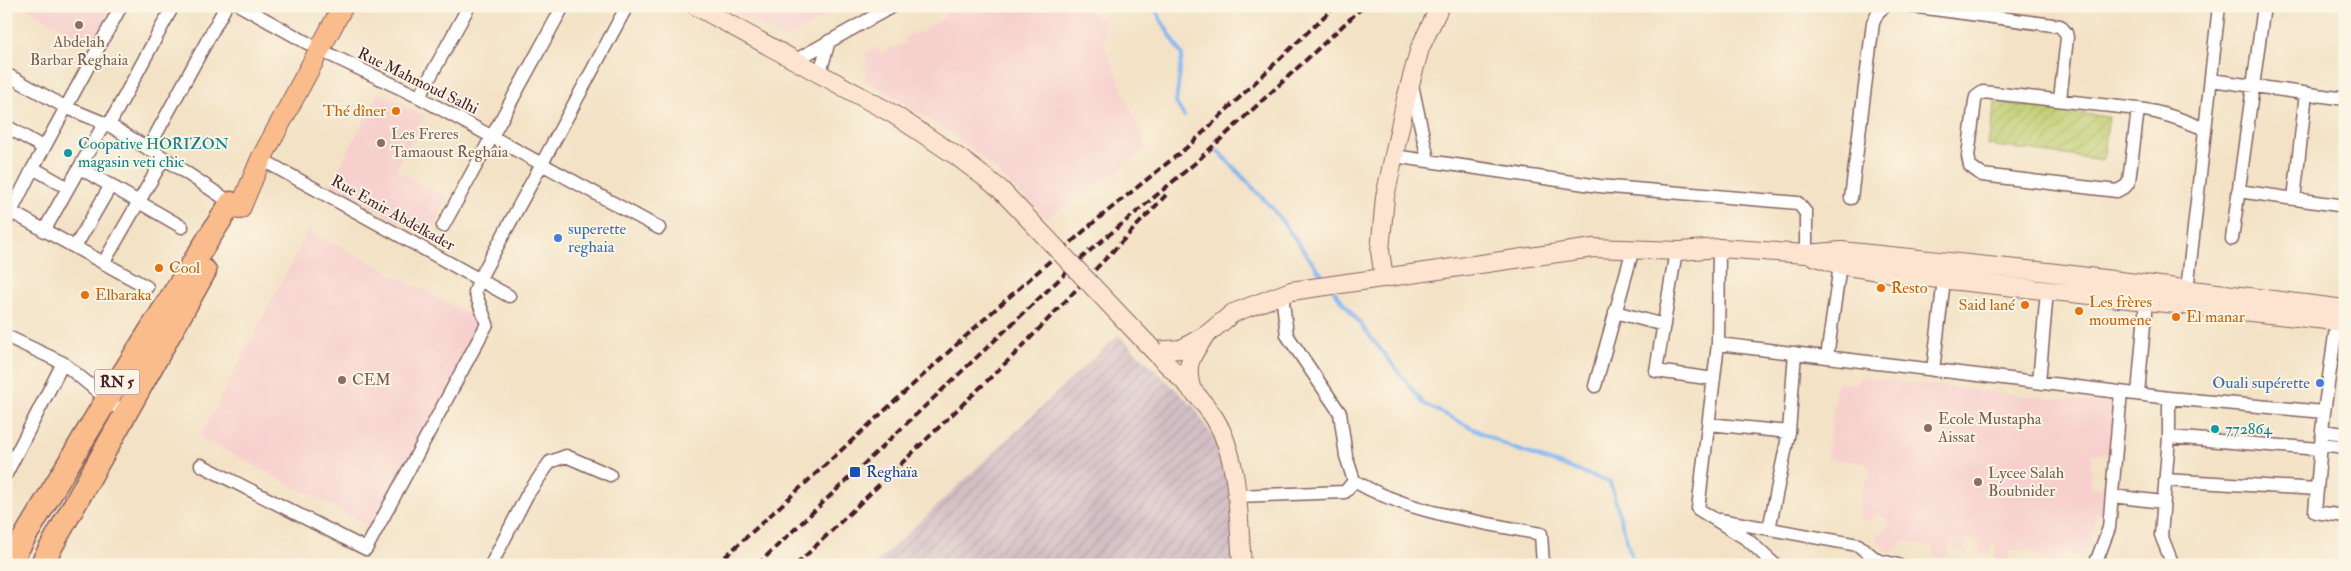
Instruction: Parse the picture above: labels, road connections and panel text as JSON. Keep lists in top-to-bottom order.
{
  "streets": {
    "highway": ["RN 5"],
    "street": ["Rue Mahmoud Salhi", "Rue Emir Abdelkader"]
  },
  "crossings": [
    ["Rue Mahmoud Salhi", "RN 5"],
    ["Rue Emir Abdelkader", "RN 5"]
  ],
  "places": {
    "other": [
      "Abdelah Barbar Reghaia",
      "Thé dîner",
      "Les Freres Tamaoust Reghaia",
      "Coopative HORIZON magasin veti chic",
      "superette reghaia",
      "Cool",
      "Resto",
      "Elbaraka",
      "Said lané",
      "Les frères moumene",
      "El manar",
      "CEM",
      "Ouali supérette",
      "Ecole Mustapha Aissat",
      "772864",
      "Lycee Salah Boubnider"
    ],
    "transit": ["Reghaïa"]
  }
}
